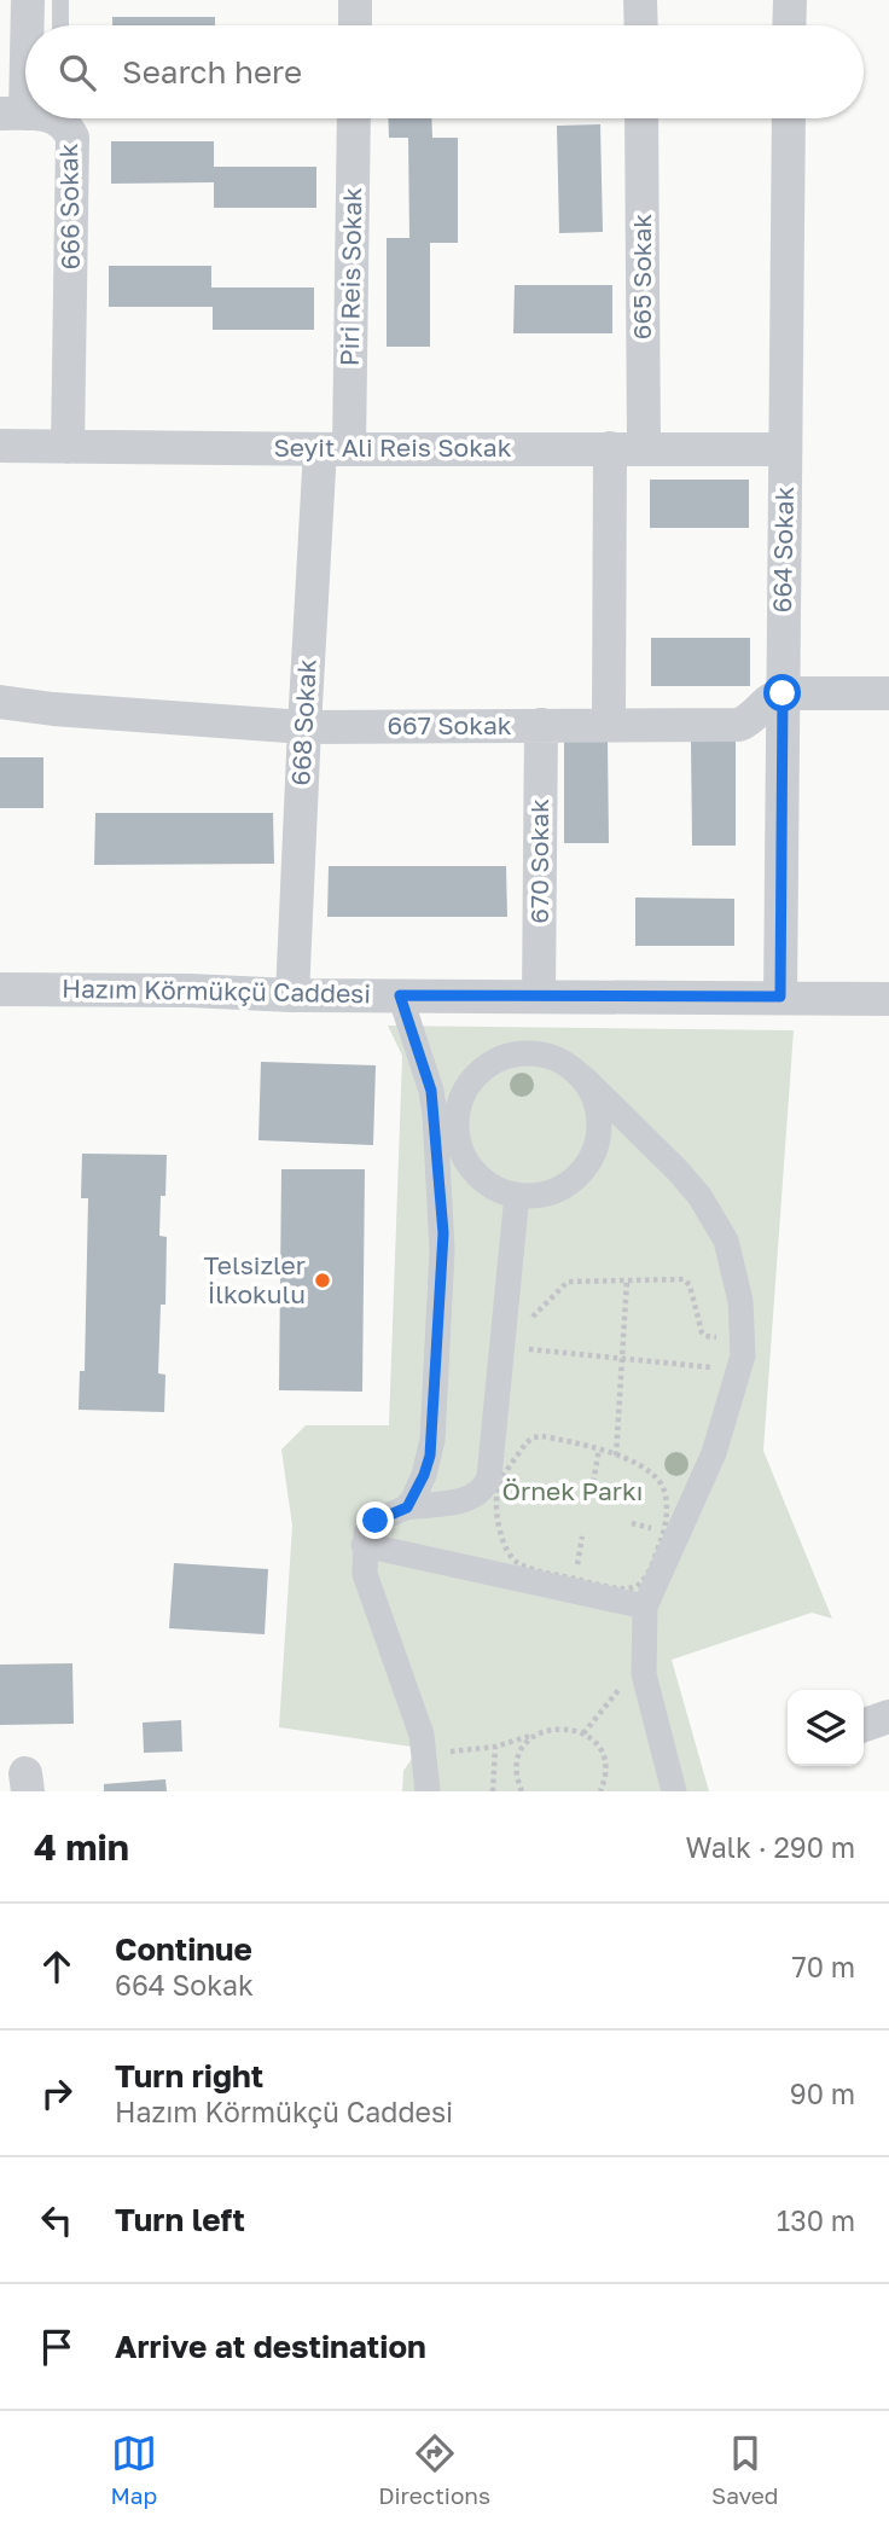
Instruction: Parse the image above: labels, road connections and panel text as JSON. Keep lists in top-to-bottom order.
{
  "streets": {
    "street": [
      "666 Sokak",
      "Piri Reis Sokak",
      "665 Sokak",
      "Seyit Ali Reis Sokak",
      "664 Sokak",
      "668 Sokak",
      "667 Sokak",
      "670 Sokak",
      "Hazım Körmükçü Caddesi"
    ]
  },
  "crossings": [
    ["666 Sokak", "Seyit Ali Reis Sokak"],
    ["Piri Reis Sokak", "Seyit Ali Reis Sokak"],
    ["Piri Reis Sokak", "668 Sokak"],
    ["665 Sokak", "Seyit Ali Reis Sokak"],
    ["Seyit Ali Reis Sokak", "664 Sokak"],
    ["Seyit Ali Reis Sokak", "668 Sokak"],
    ["664 Sokak", "667 Sokak"],
    ["664 Sokak", "Hazım Körmükçü Caddesi"],
    ["668 Sokak", "667 Sokak"],
    ["668 Sokak", "Hazım Körmükçü Caddesi"],
    ["667 Sokak", "670 Sokak"],
    ["670 Sokak", "Hazım Körmükçü Caddesi"]
  ],
  "parks": ["Örnek Parkı"],
  "places": ["Telsizler İlkokulu"],
  "page": {
    "search": "Search here",
    "heading": ["4 min", "Walk · 290 m"],
    "list": [
      ["Continue", "664 Sokak", "70 m"],
      ["Turn right", "Hazım Körmükçü Caddesi", "90 m"],
      ["Turn left", "130 m"],
      "Arrive at destination"
    ],
    "nav": ["Map", "Directions", "Saved"]
  }
}
